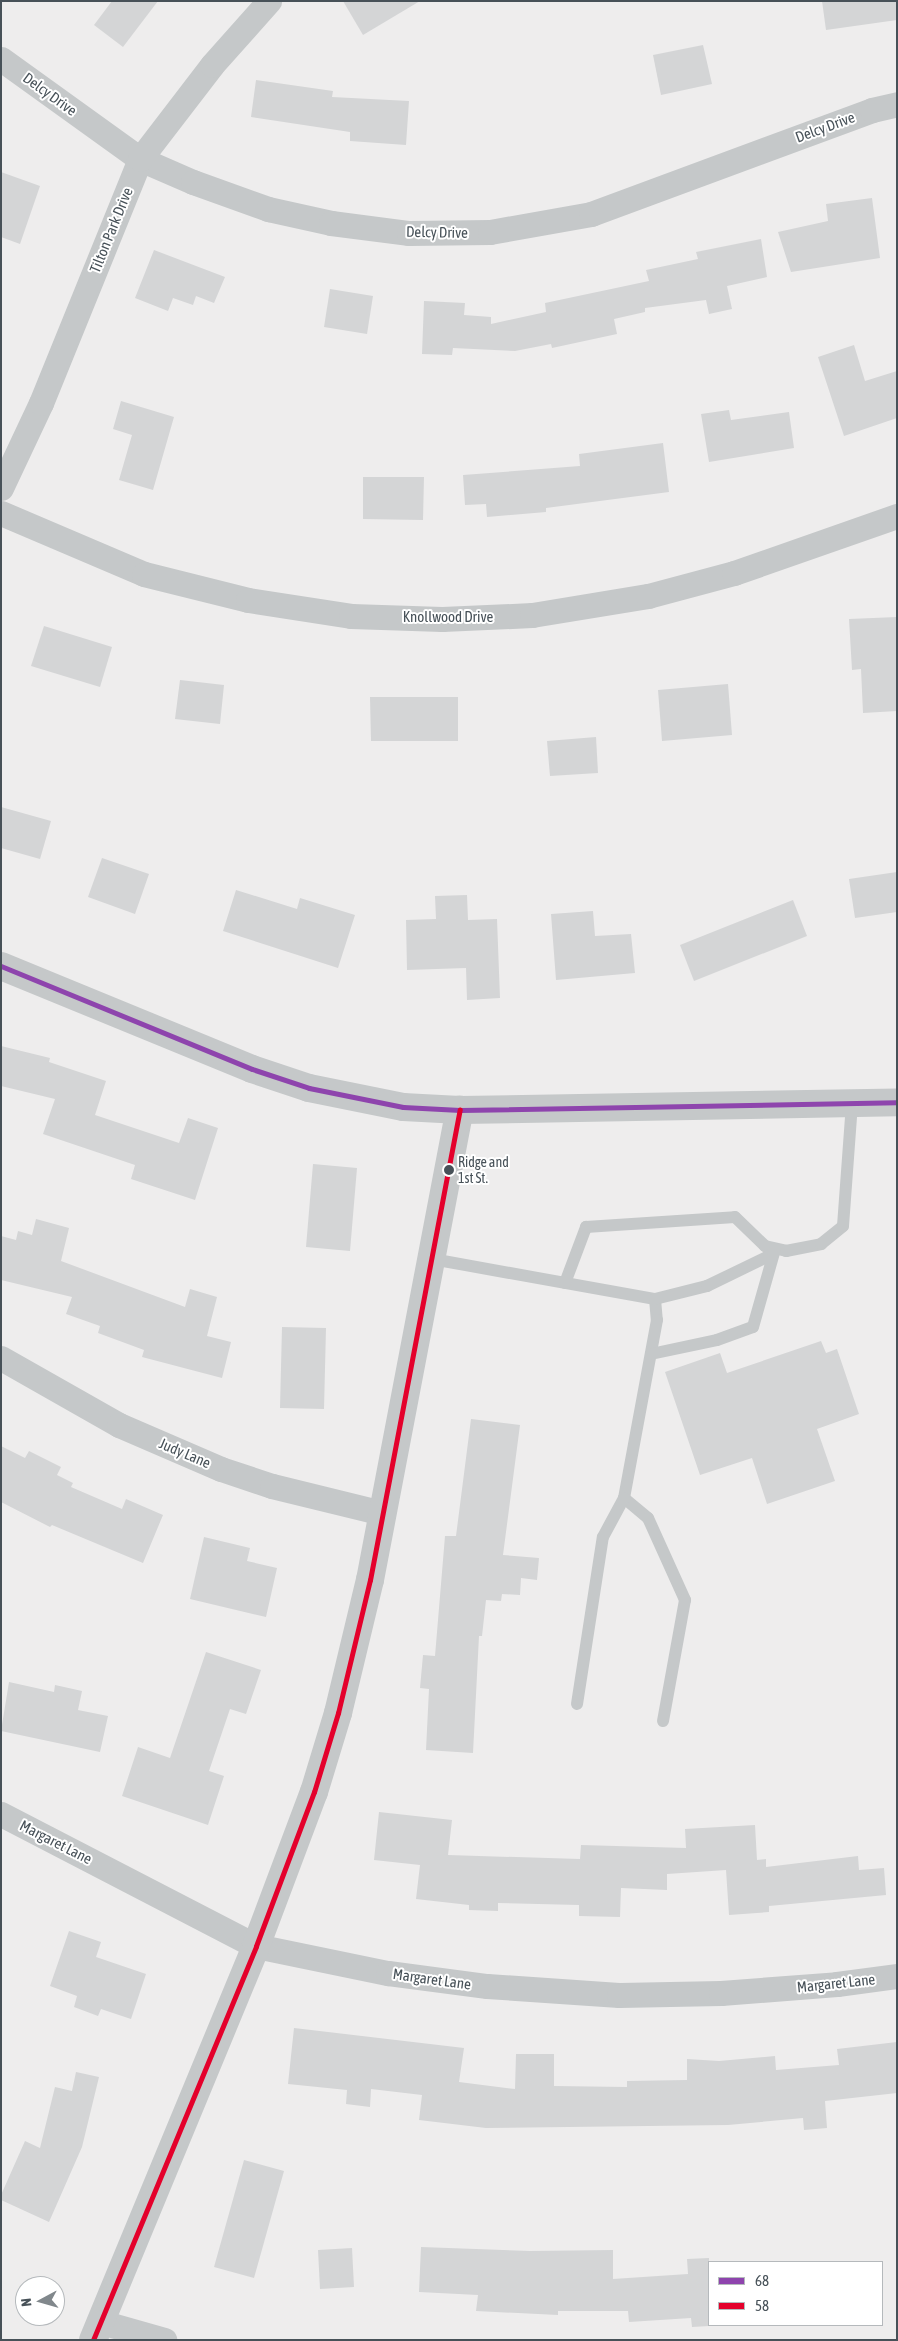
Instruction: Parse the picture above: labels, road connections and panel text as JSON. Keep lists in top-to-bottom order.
{
  "streets": {
    "street": [
      "Delcy Drive",
      "Tilton Park Drive",
      "Knollwood Drive",
      "Judy Lane",
      "Margaret Lane"
    ]
  },
  "crossings": [
    ["Delcy Drive", "Tilton Park Drive"]
  ],
  "places": ["Ridge and 1st St."],
  "lines": ["transit line 68", "transit line 58"],
  "legend": ["68", "58"],
  "north": "left"
}
